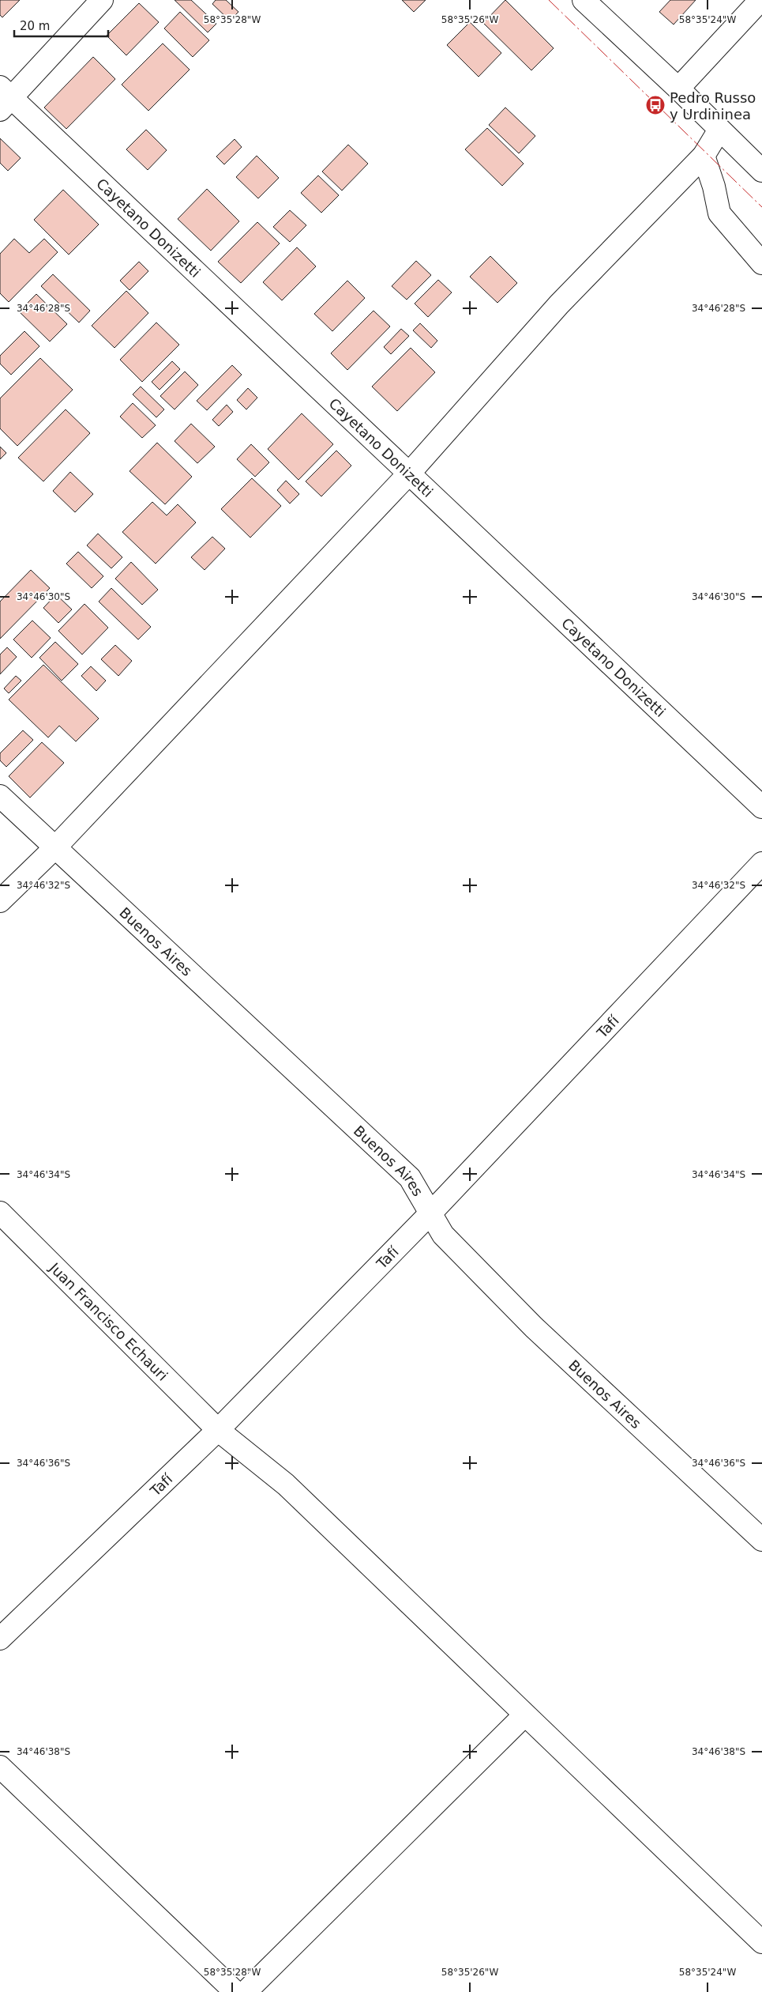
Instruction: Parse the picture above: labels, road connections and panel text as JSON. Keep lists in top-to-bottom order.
{
  "streets": {
    "street": [
      "Cayetano Donizetti",
      "Buenos Aires",
      "Tafí",
      "Juan Francisco Echauri"
    ]
  },
  "crossings": [
    ["Buenos Aires", "Tafí"],
    ["Tafí", "Juan Francisco Echauri"]
  ],
  "places": {
    "bus stop": ["Pedro Russo y Urdininea"]
  },
  "scale_bar": "20 m",
  "coordinates": [
    "58°35'28\"W",
    "58°35'26\"W",
    "58°35'24\"W",
    "34°46'28\"S",
    "34°46'30\"S",
    "34°46'32\"S",
    "34°46'34\"S",
    "34°46'36\"S",
    "34°46'38\"S"
  ]
}
